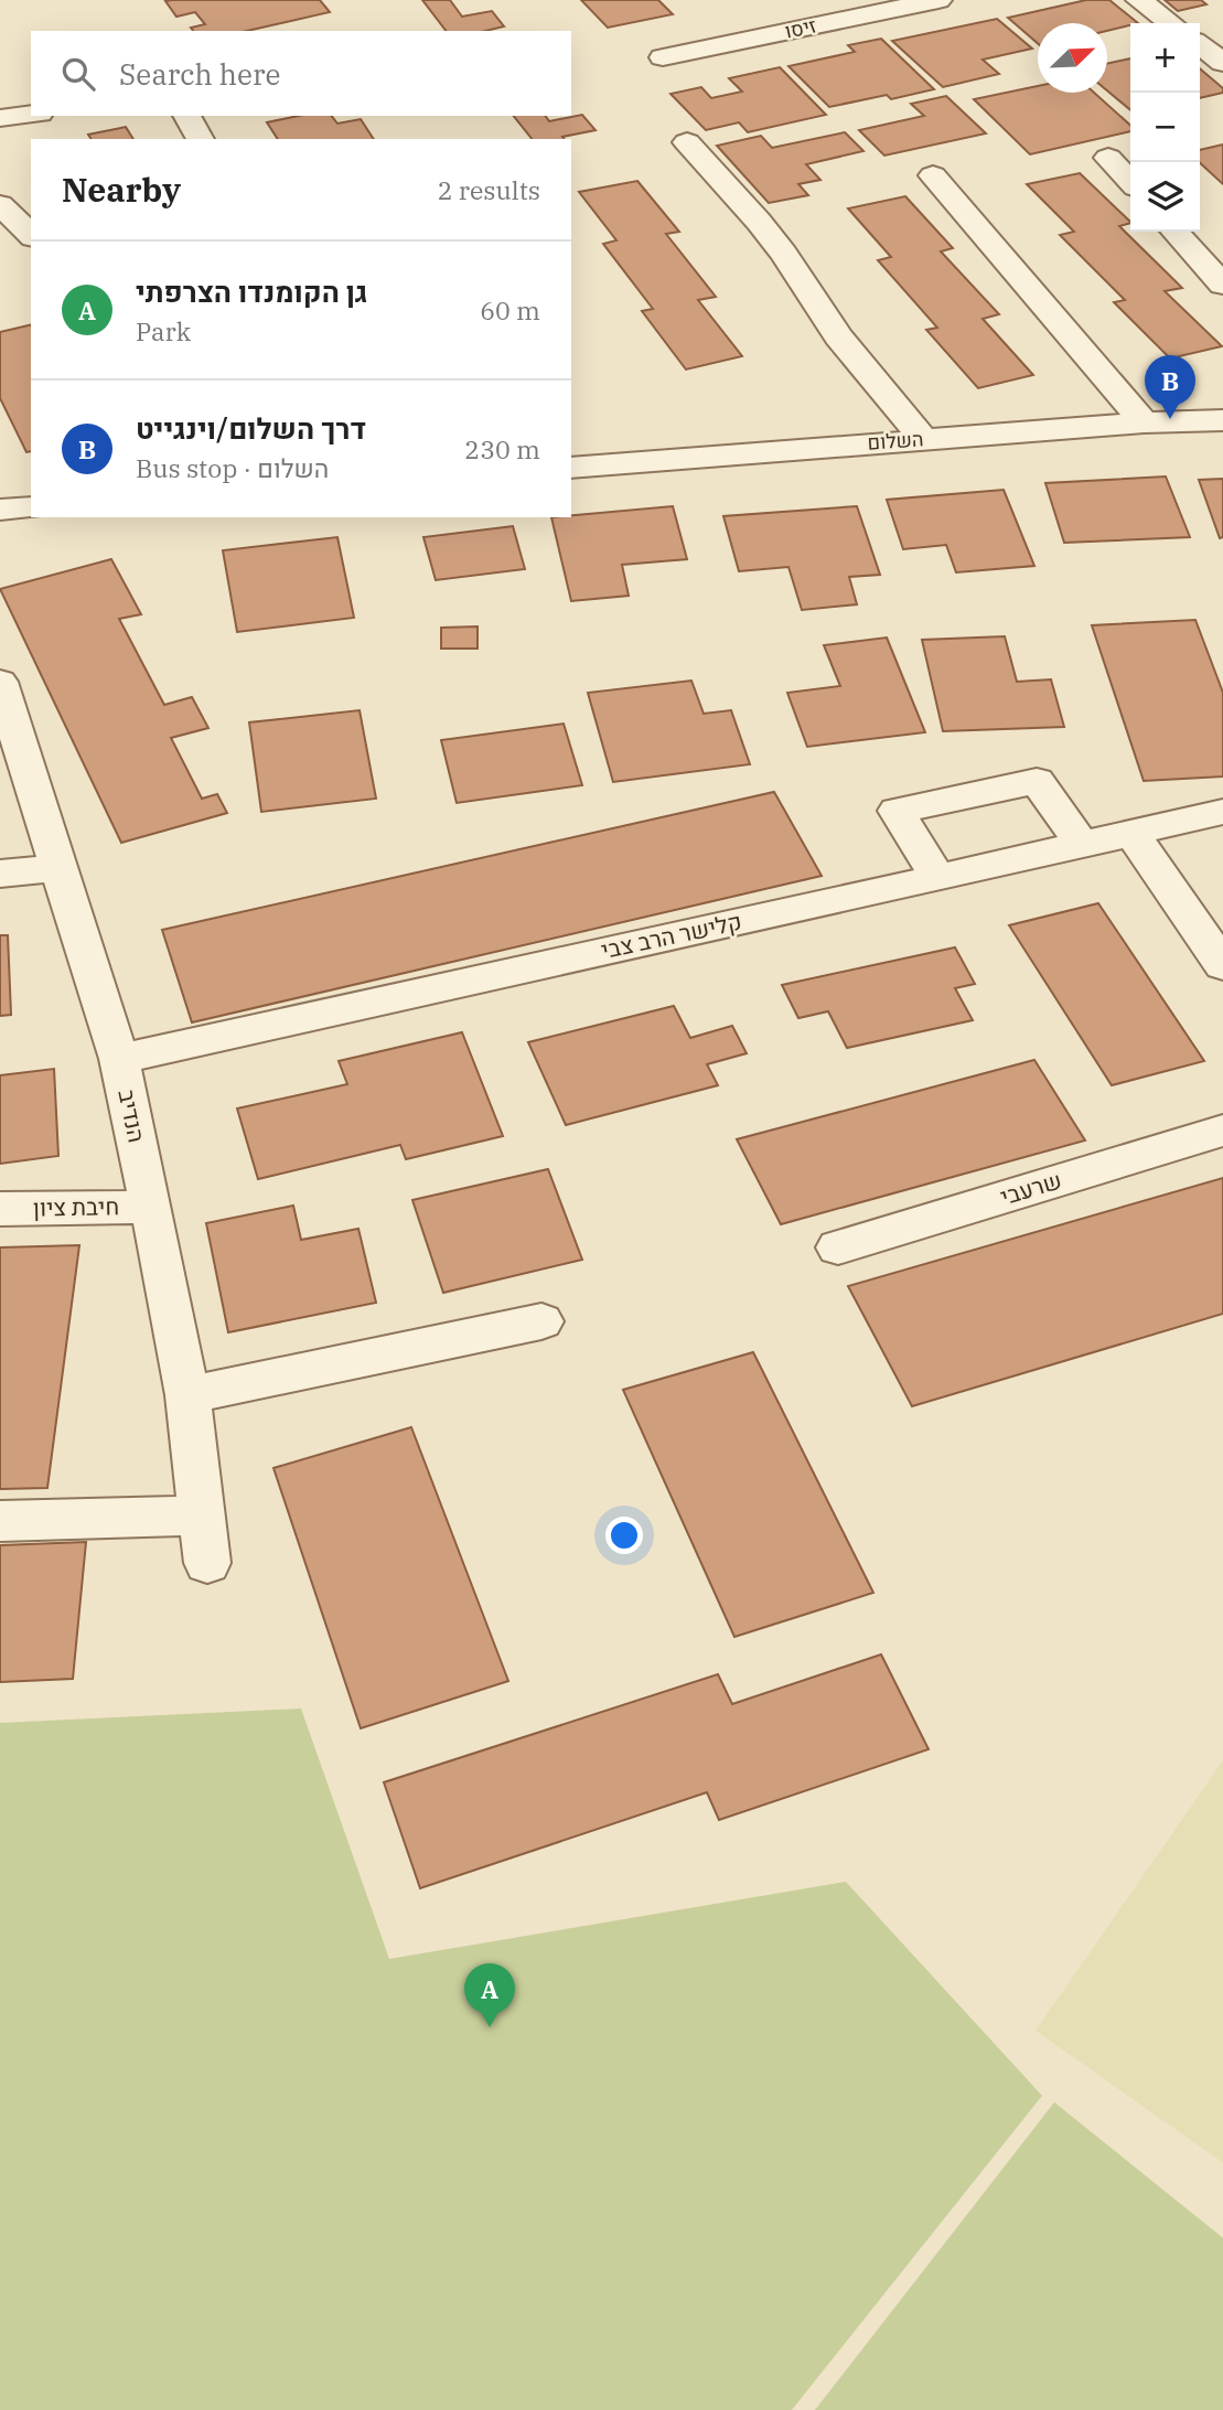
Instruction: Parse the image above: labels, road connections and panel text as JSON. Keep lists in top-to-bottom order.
{
  "streets": {
    "street": [
      "זיסו",
      "השלום",
      "קלישר הרב צבי",
      "הנדיב",
      "שרעבי",
      "חיבת ציון"
    ]
  },
  "crossings": [
    ["קלישר הרב צבי", "הנדיב"],
    ["הנדיב", "חיבת ציון"]
  ],
  "north": "top right",
  "page": {
    "map_buttons": ["+", "−"],
    "search": "Search here",
    "heading": ["Nearby", "2 results"],
    "list": [
      {
        "mark": "A",
        "name": "גן הקומנדו הצרפתי",
        "note": "Park",
        "value": "60 m"
      },
      {
        "mark": "B",
        "name": "דרך השלום/וינגייט",
        "note": "Bus stop · השלום",
        "value": "230 m"
      }
    ],
    "pins": ["B", "A"]
  }
}
